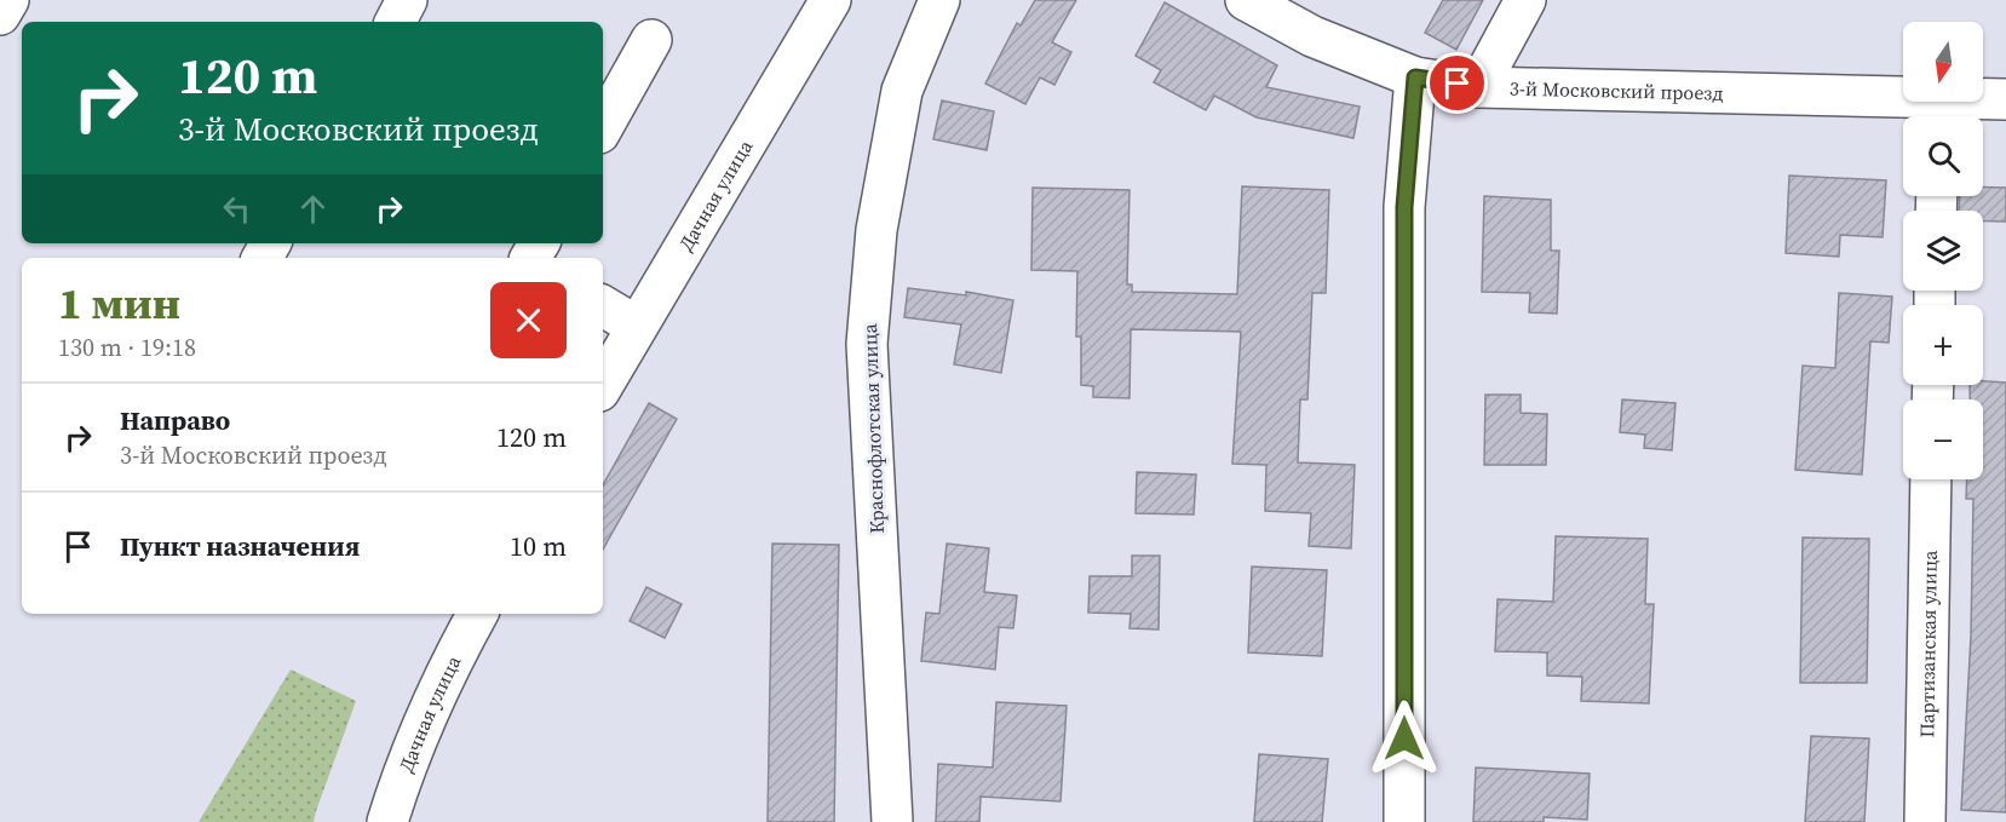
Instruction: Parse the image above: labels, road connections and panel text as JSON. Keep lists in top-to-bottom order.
{
  "streets": {
    "street": [
      "3-й Московский проезд",
      "Дачная улица",
      "Краснофлотская улица",
      "Партизанская улица"
    ]
  },
  "north": "bottom",
  "page": {
    "map_buttons": ["+", "−"],
    "turn": ["120 m", "3-й Московский проезд"],
    "heading": ["1 мин", "130 m · 19:18"],
    "list": [
      {
        "name": "Направо",
        "note": "3-й Московский проезд",
        "value": "120 m"
      },
      {
        "name": "Пункт назначения",
        "value": "10 m"
      }
    ]
  }
}
